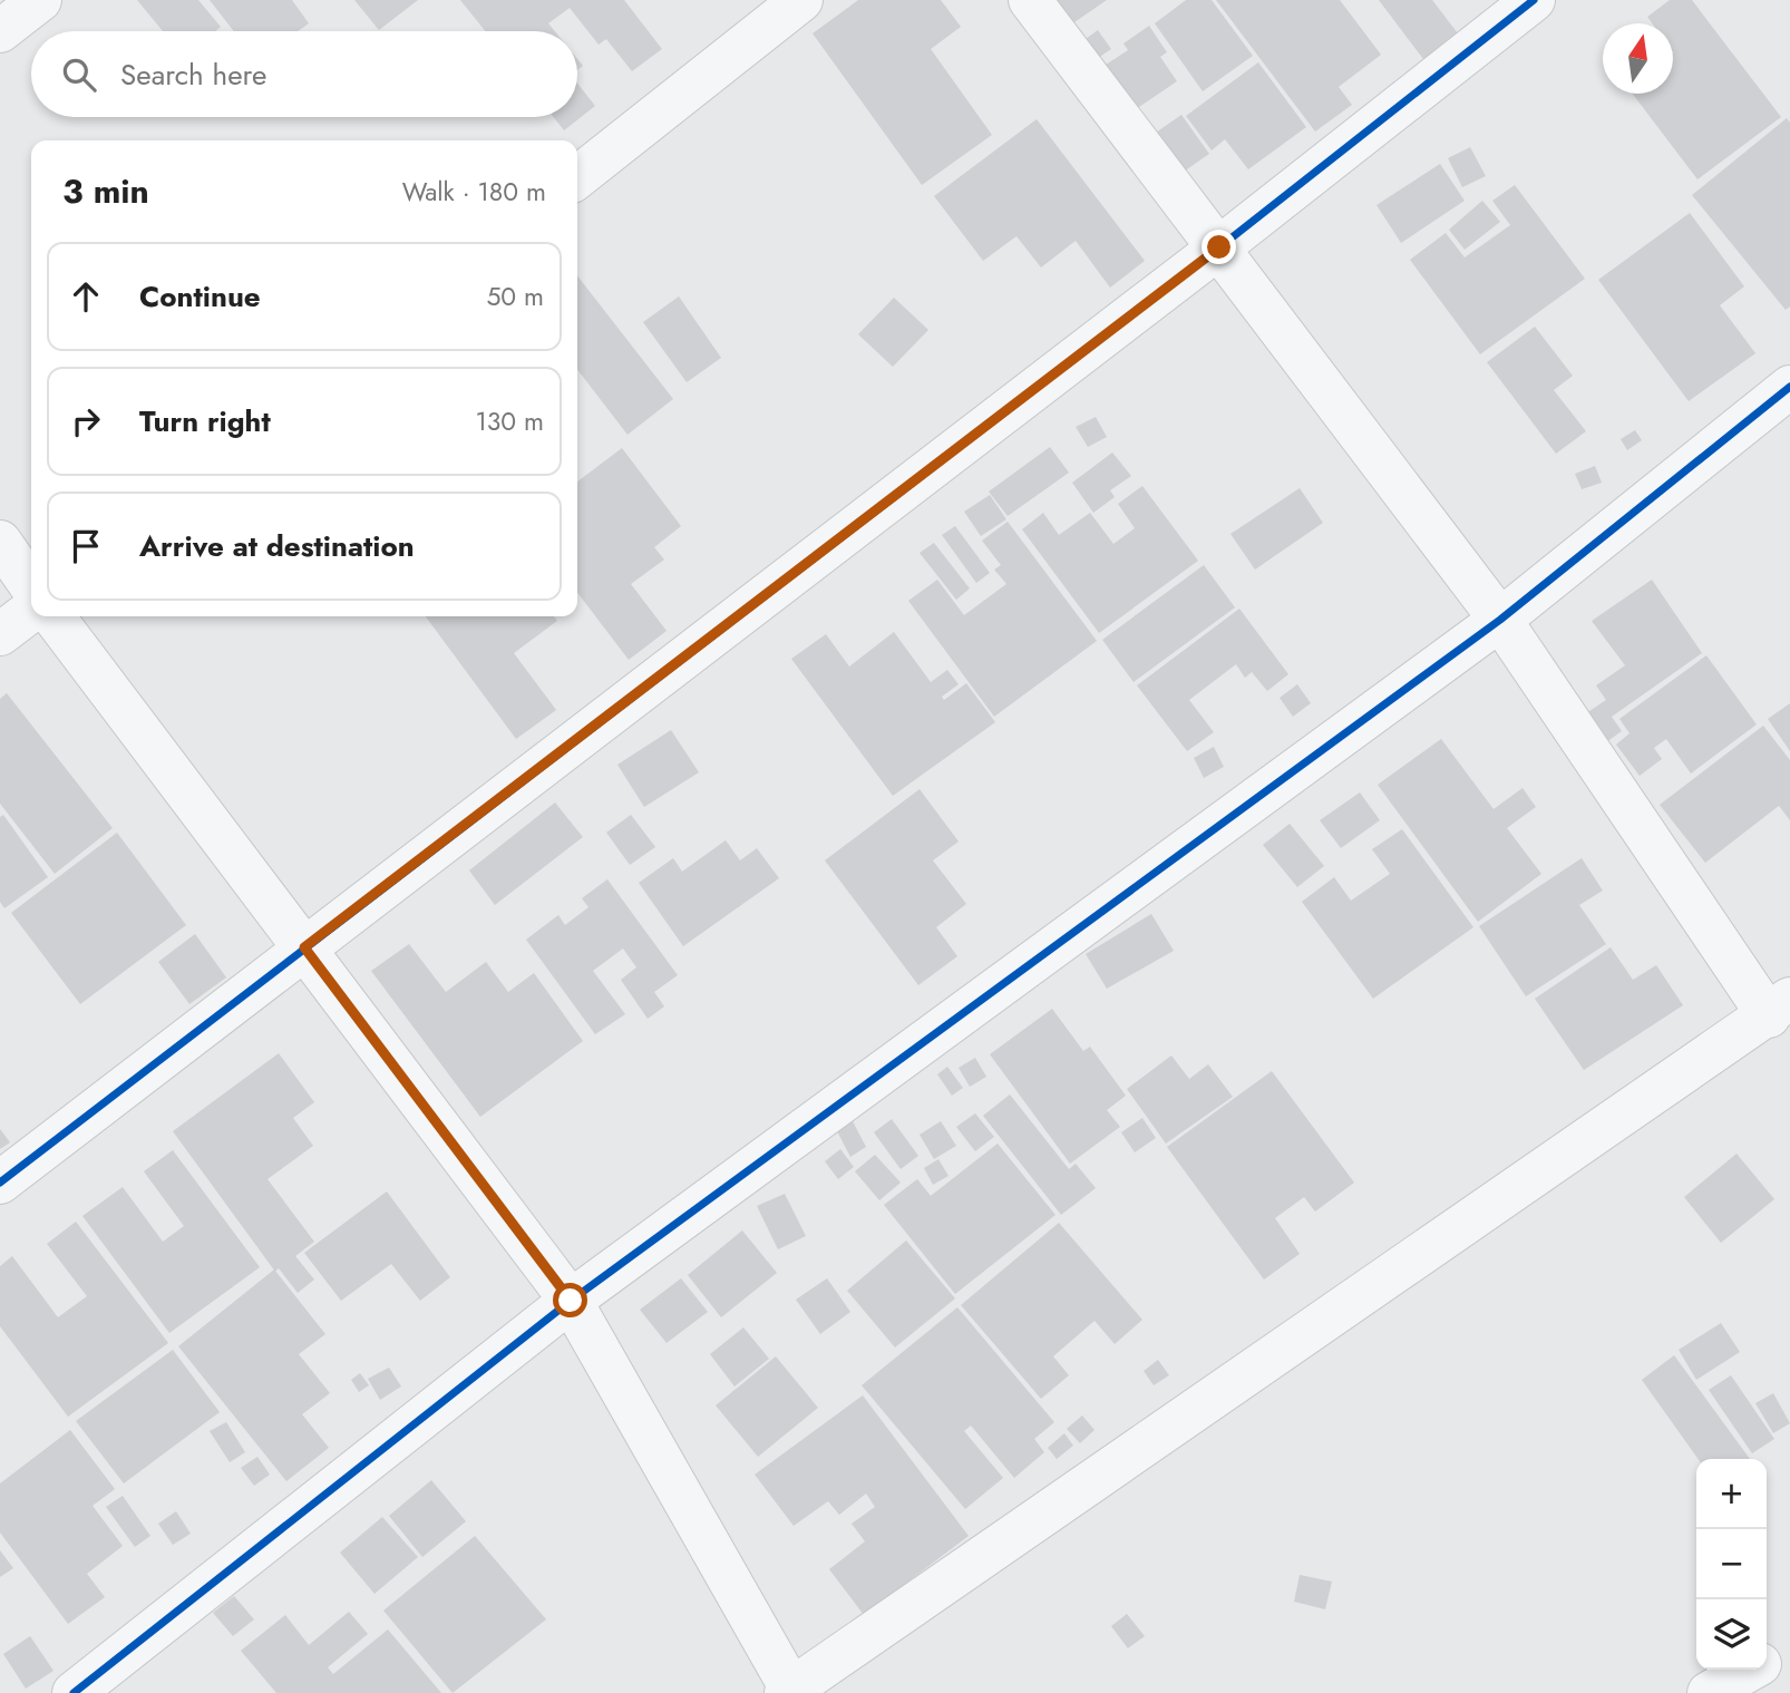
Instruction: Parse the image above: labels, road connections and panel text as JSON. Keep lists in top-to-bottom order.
{
  "north": "top",
  "page": {
    "search": "Search here",
    "heading": ["3 min", "Walk · 180 m"],
    "list": [
      ["Continue", "50 m"],
      ["Turn right", "130 m"],
      "Arrive at destination"
    ],
    "map_buttons": ["+", "−"]
  }
}
